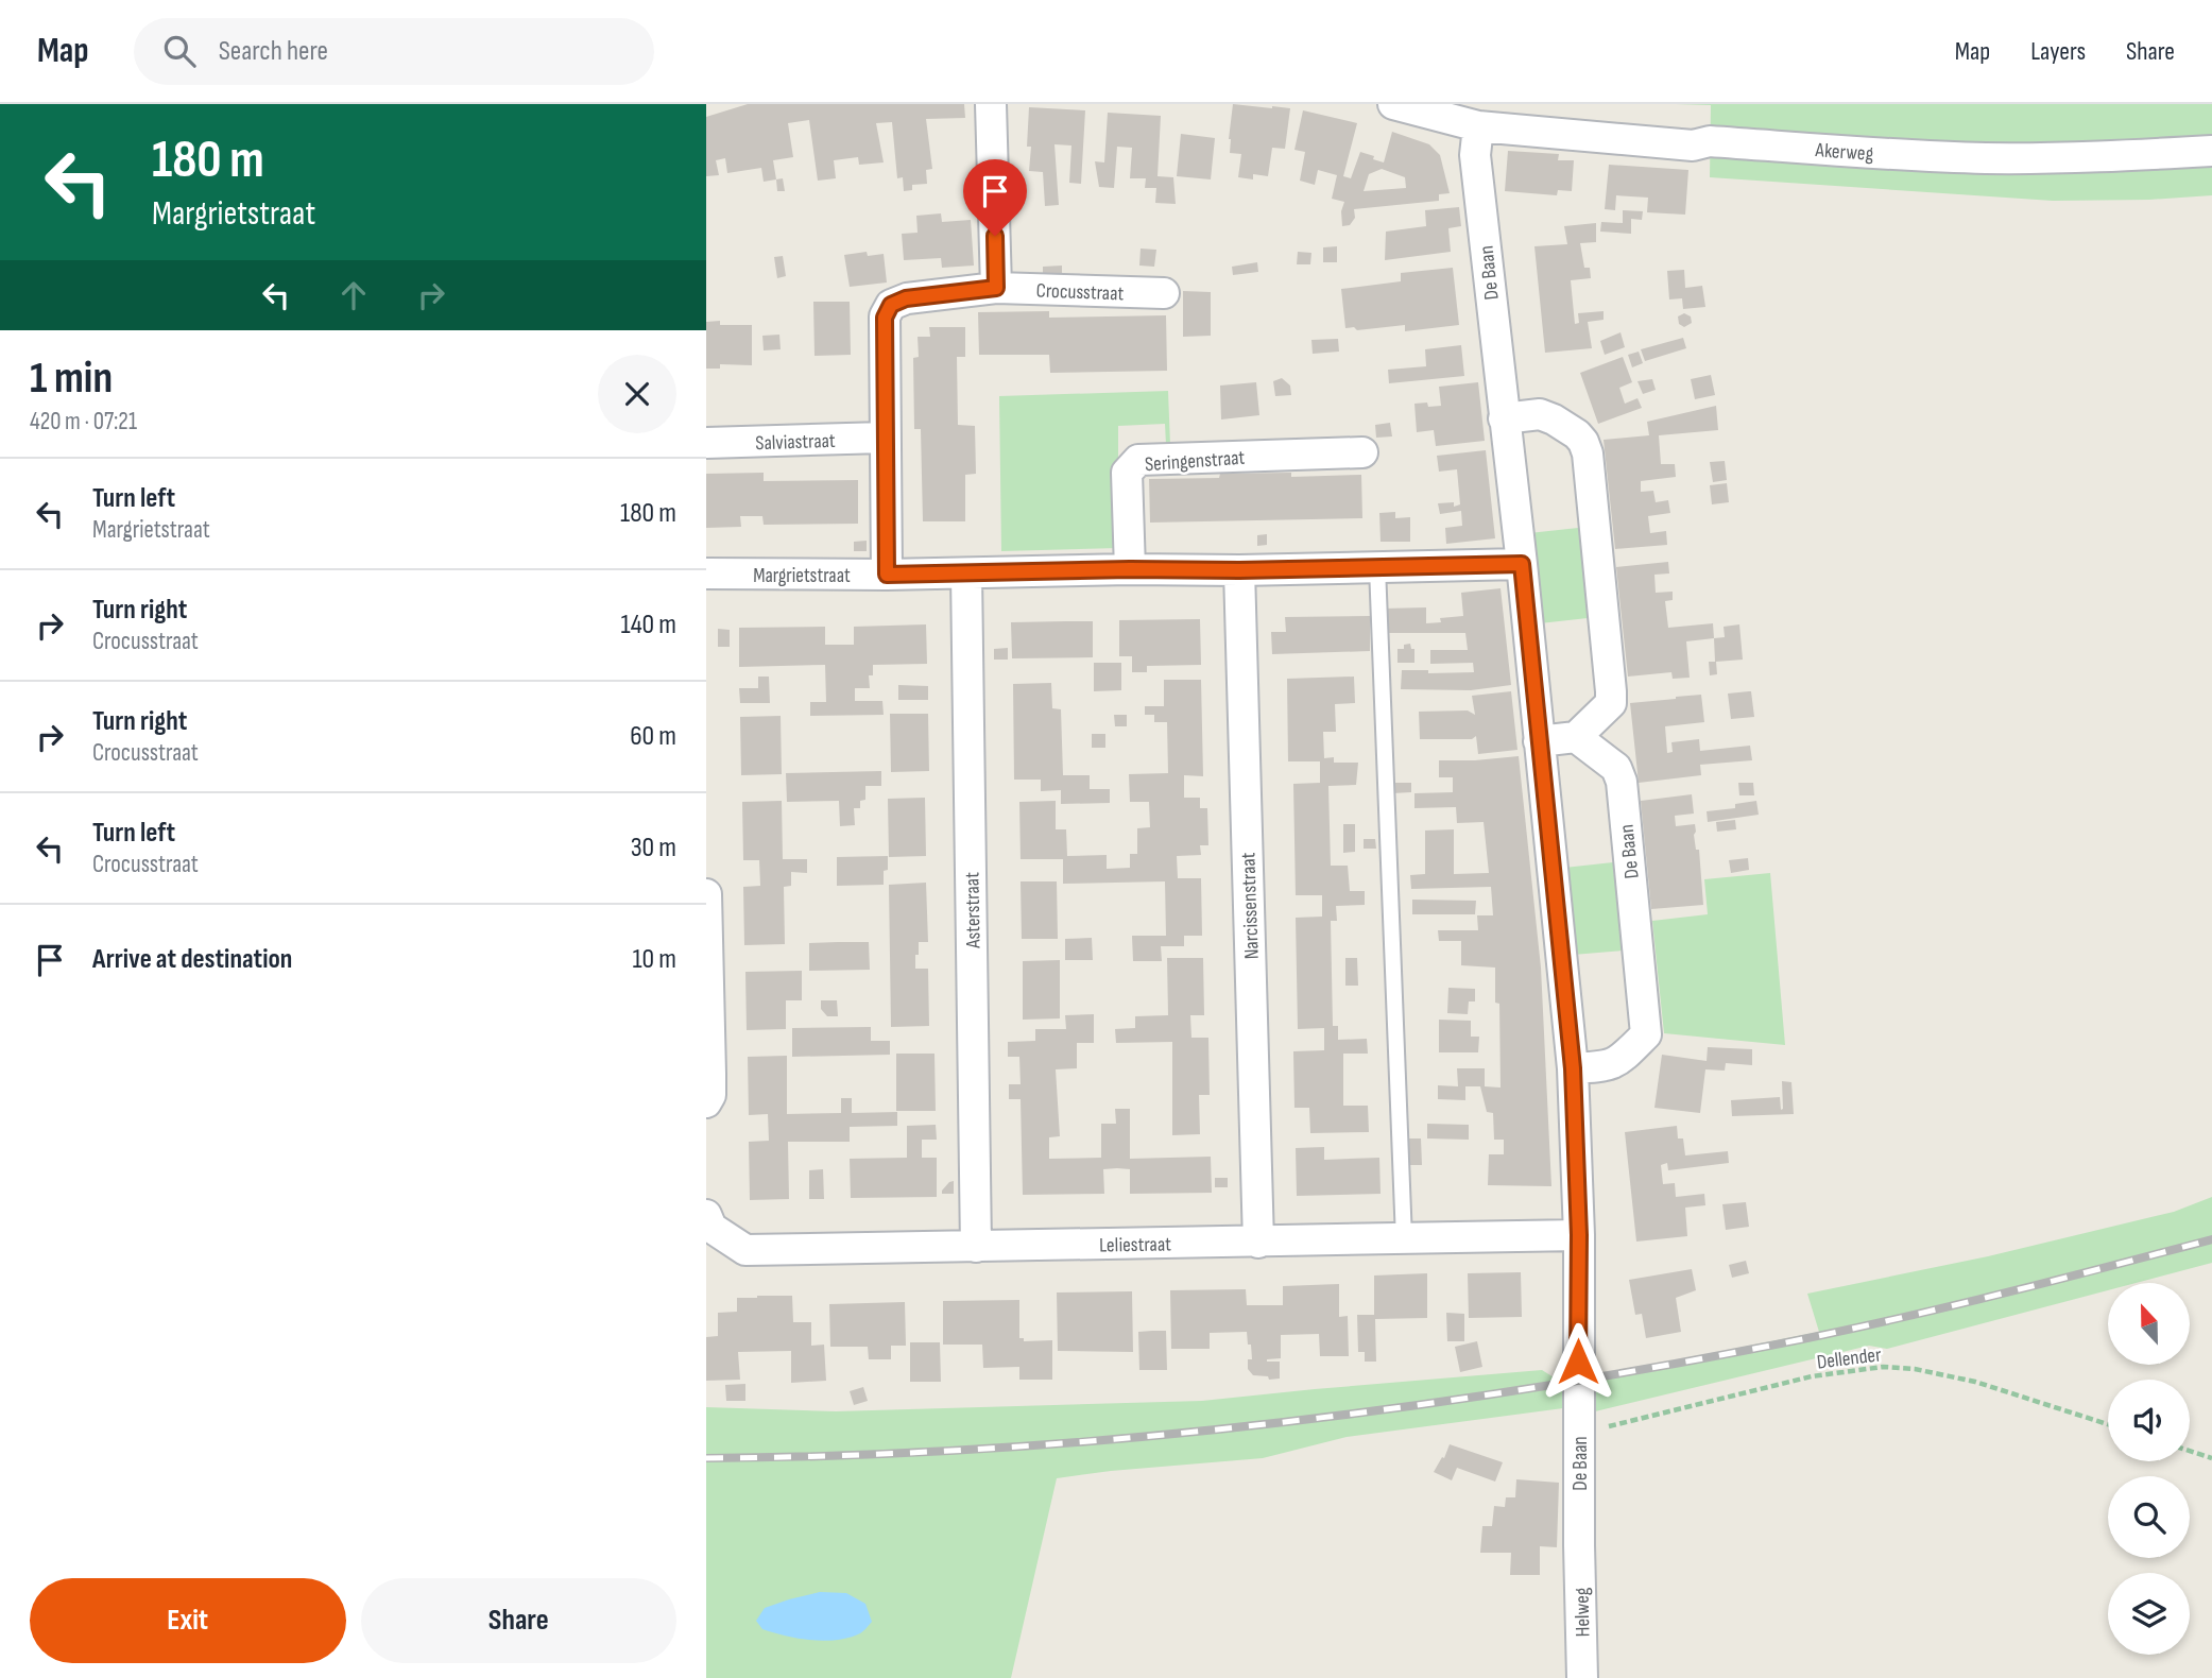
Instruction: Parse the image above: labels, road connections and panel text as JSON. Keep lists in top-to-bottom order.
{
  "streets": {
    "street": [
      "Akerweg",
      "De Baan",
      "Crocusstraat",
      "Salviastraat",
      "Seringenstraat",
      "Margrietstraat",
      "Narcissenstraat",
      "Asterstraat",
      "Leliestraat",
      "Helweg"
    ],
    "path": ["Dellender"]
  },
  "crossings": [
    ["Akerweg", "De Baan"],
    ["De Baan", "Margrietstraat"],
    ["De Baan", "Leliestraat"],
    ["De Baan", "Dellender"],
    ["De Baan", "Helweg"],
    ["Crocusstraat", "Salviastraat"],
    ["Crocusstraat", "Margrietstraat"],
    ["Seringenstraat", "Margrietstraat"],
    ["Margrietstraat", "Narcissenstraat"],
    ["Margrietstraat", "Asterstraat"],
    ["Narcissenstraat", "Leliestraat"],
    ["Asterstraat", "Leliestraat"]
  ],
  "north": "top",
  "page": {
    "header": "Map",
    "search": "Search here",
    "nav": ["Map", "Layers", "Share"],
    "turn": ["180 m", "Margrietstraat"],
    "heading": ["1 min", "420 m · 07:21"],
    "list": [
      {
        "name": "Turn left",
        "note": "Margrietstraat",
        "value": "180 m"
      },
      {
        "name": "Turn right",
        "note": "Crocusstraat",
        "value": "140 m"
      },
      {
        "name": "Turn right",
        "note": "Crocusstraat",
        "value": "60 m"
      },
      {
        "name": "Turn left",
        "note": "Crocusstraat",
        "value": "30 m"
      },
      {
        "name": "Arrive at destination",
        "value": "10 m"
      }
    ],
    "buttons": ["Exit", "Share"]
  }
}
